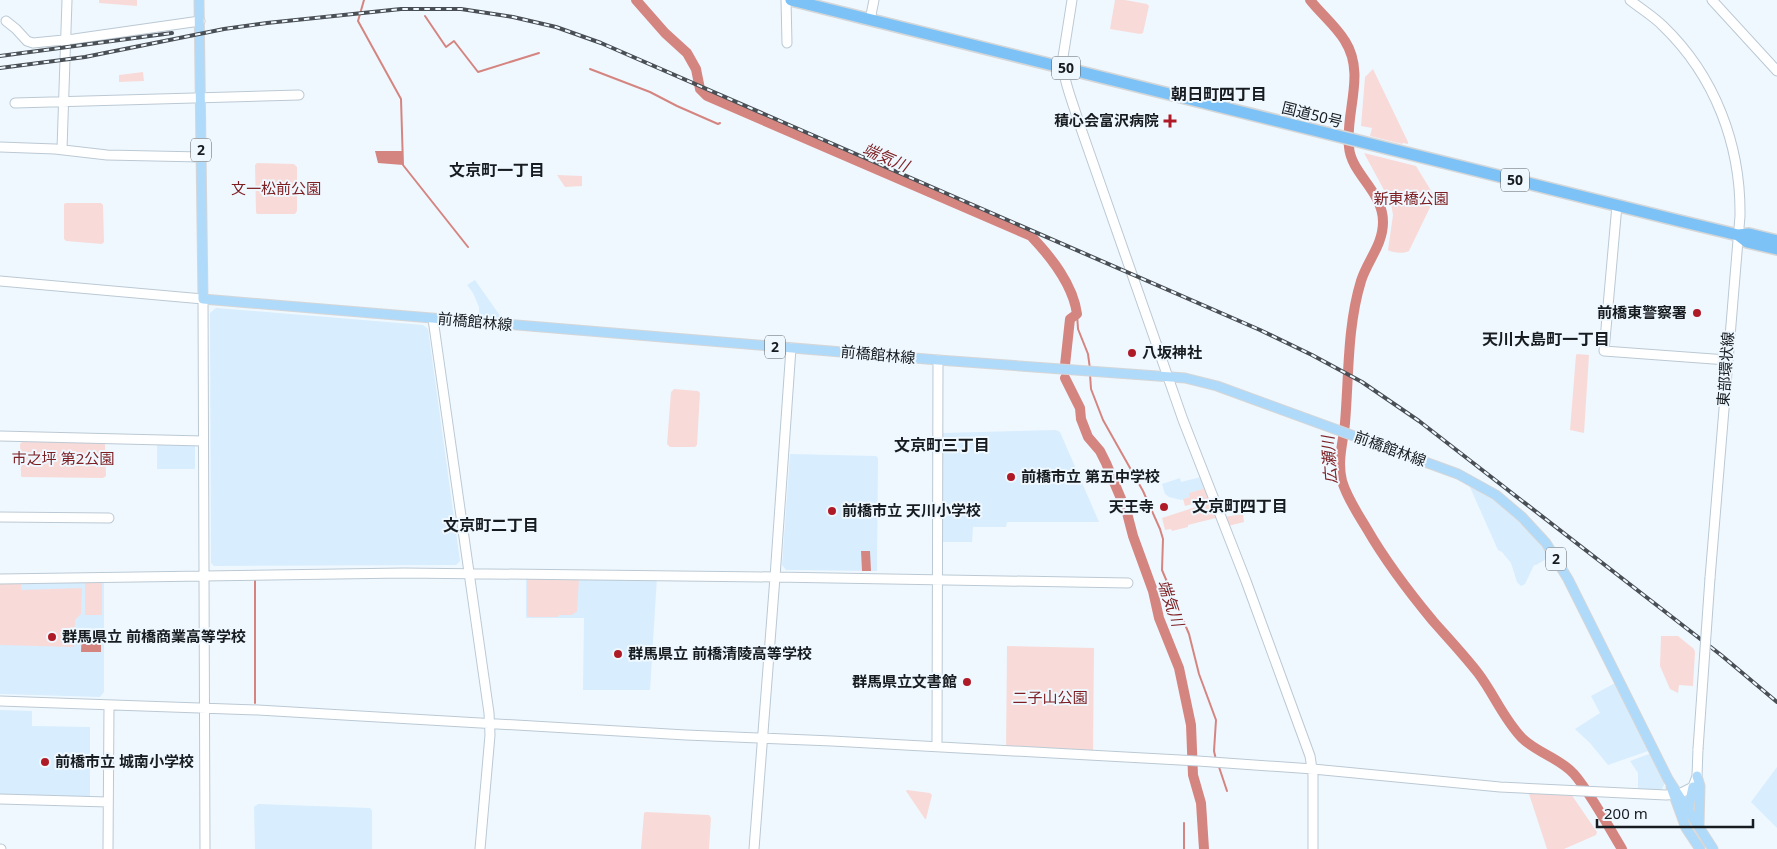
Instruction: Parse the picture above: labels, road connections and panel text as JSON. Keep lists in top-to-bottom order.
{
  "streets": {
    "highway": ["50", "国道50号"],
    "main road": ["2", "前橋館林線"],
    "street": ["東部環状線"]
  },
  "crossings": [
    ["国道50号", "東部環状線"],
    ["2", "前橋館林線"]
  ],
  "districts": [
    "朝日町四丁目",
    "文京町一丁目",
    "天川大島町一丁目",
    "文京町三丁目",
    "文京町四丁目",
    "文京町二丁目"
  ],
  "water": ["端気川", "広瀬川"],
  "parks": [
    "文一松前公園",
    "新東橋公園",
    "市之坪 第2公園",
    "二子山公園"
  ],
  "places": {
    "health": ["積心会富沢病院"],
    "other": [
      "前橋東警察署",
      "八坂神社",
      "前橋市立 第五中学校",
      "天王寺",
      "前橋市立 天川小学校",
      "群馬県立 前橋商業高等学校",
      "群馬県立 前橋清陵高等学校",
      "群馬県立文書館",
      "前橋市立 城南小学校"
    ]
  },
  "scale_bar": "200 m"
}
